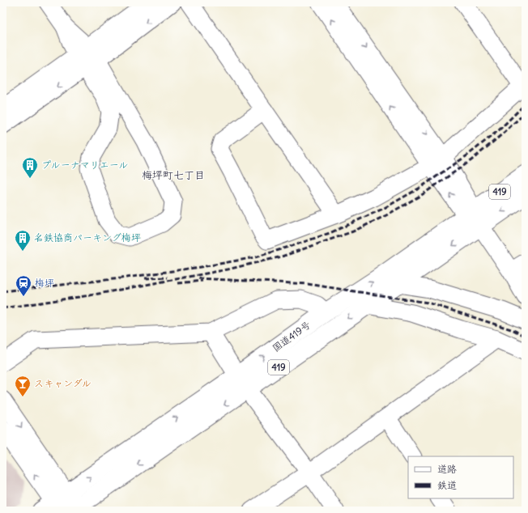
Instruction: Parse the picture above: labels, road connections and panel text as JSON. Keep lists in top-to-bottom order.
{
  "streets": {
    "highway": ["419", "国道419号"]
  },
  "districts": ["梅坪町七丁目"],
  "places": {
    "building": ["プルーナマリエール", "名鉄協商パーキング梅坪"],
    "station": ["梅坪"],
    "bar": ["スキャンダル"]
  },
  "legend": ["道路", "鉄道"]
}
